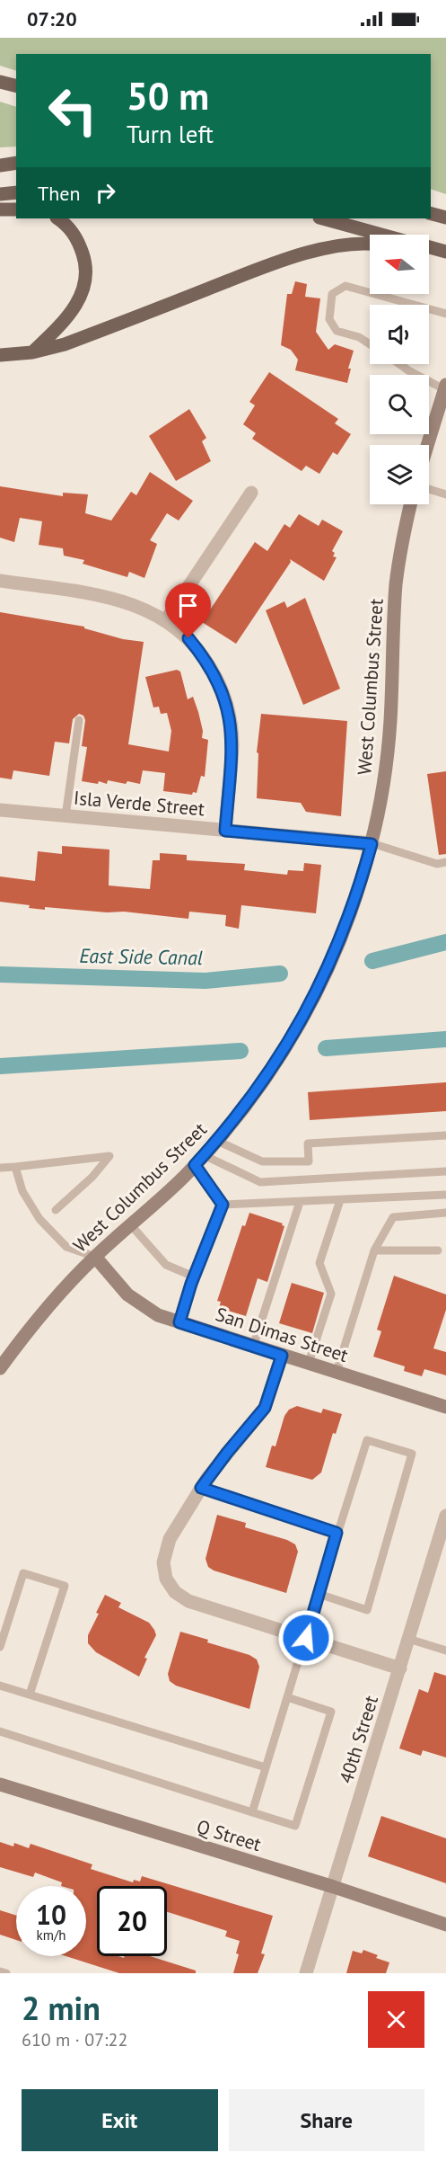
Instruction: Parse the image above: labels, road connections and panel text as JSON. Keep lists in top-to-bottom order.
{
  "streets": {
    "main road": ["West Columbus Street", "San Dimas Street", "Q Street"],
    "street": ["Isla Verde Street", "40th Street"]
  },
  "crossings": [
    ["West Columbus Street", "Isla Verde Street"],
    ["West Columbus Street", "San Dimas Street"],
    ["40th Street", "Q Street"]
  ],
  "water": ["East Side Canal"],
  "north": "left",
  "page": {
    "status": "07:20",
    "turn": ["50 m", "Turn left"],
    "then": "Then",
    "speed": "10 km/h",
    "limit": "20",
    "heading": ["2 min", "610 m · 07:22"],
    "buttons": ["Exit", "Share"]
  }
}
